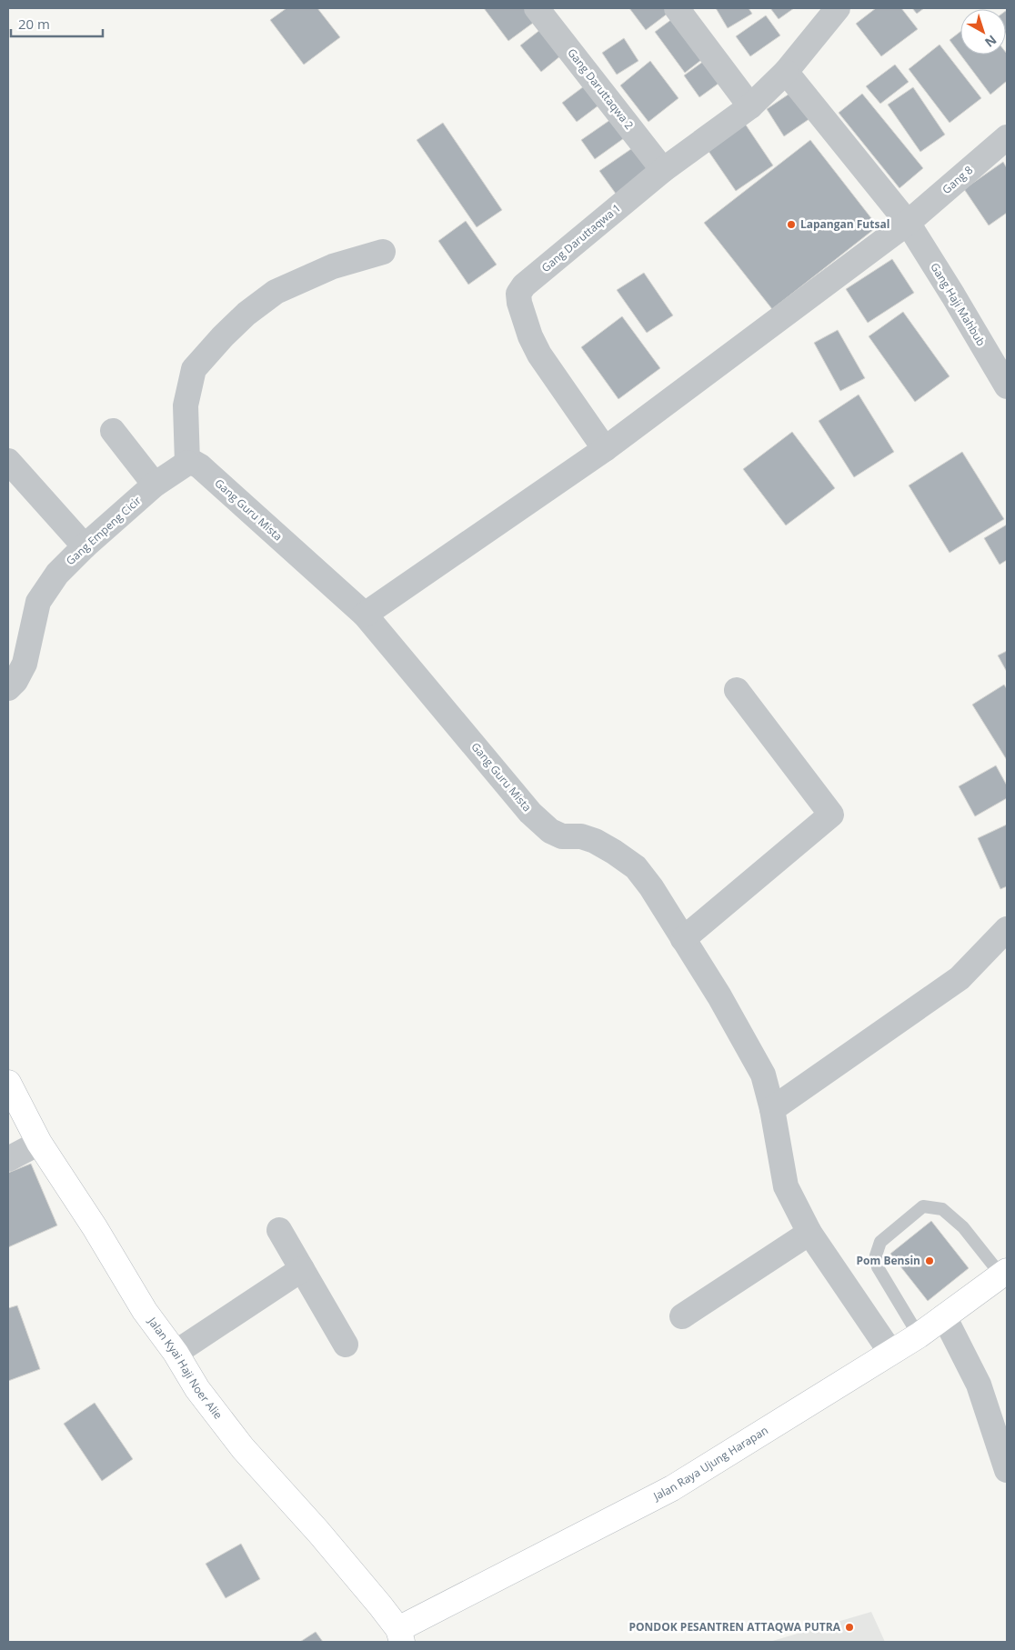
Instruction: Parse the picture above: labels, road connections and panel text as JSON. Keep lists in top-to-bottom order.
{
  "streets": {
    "street": [
      "Gang Daruttaqwa 2",
      "Gang 8",
      "Gang Daruttaqwa 1",
      "Gang Haji Mahbub",
      "Gang Guru Mista",
      "Gang Empeng Cicir",
      "Jalan Kyai Haji Noer Alie",
      "Jalan Raya Ujung Harapan"
    ]
  },
  "crossings": [
    ["Gang Daruttaqwa 2", "Gang Daruttaqwa 1"],
    ["Gang 8", "Gang Daruttaqwa 1"],
    ["Gang 8", "Gang Haji Mahbub"],
    ["Gang 8", "Gang Guru Mista"],
    ["Gang Guru Mista", "Gang Empeng Cicir"],
    ["Gang Guru Mista", "Jalan Raya Ujung Harapan"],
    ["Jalan Kyai Haji Noer Alie", "Jalan Raya Ujung Harapan"]
  ],
  "places": ["Lapangan Futsal", "Pom Bensin", "PONDOK PESANTREN ATTAQWA PUTRA"],
  "scale_bar": "20 m",
  "north": "bottom right"
}
